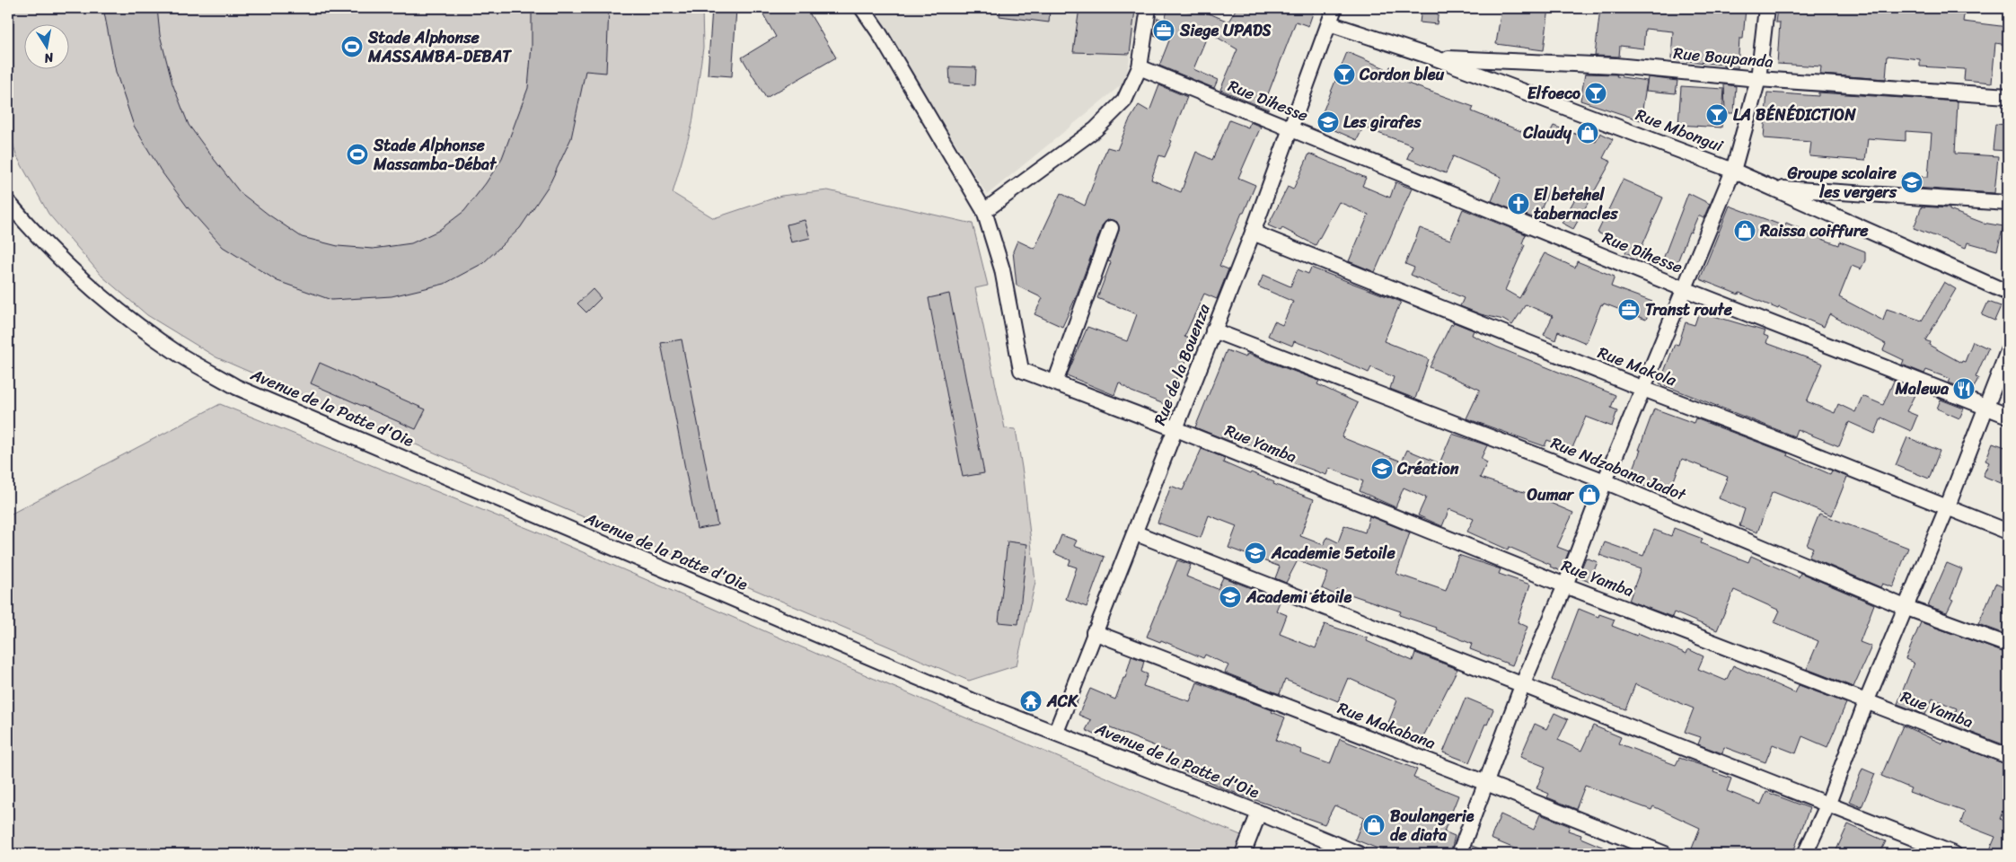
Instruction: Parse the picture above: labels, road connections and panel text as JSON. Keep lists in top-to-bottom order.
{
  "streets": {
    "street": [
      "Rue Boupanda",
      "Rue Dihesse",
      "Rue Mbongui",
      "Rue de la Bouenza",
      "Rue Makola",
      "Avenue de la Patte d'Oie",
      "Rue Yamba",
      "Rue Ndzabana Jadot",
      "Rue Makabana"
    ]
  },
  "crossings": [
    ["Rue Boupanda", "Rue Mbongui"],
    ["Rue Dihesse", "Rue de la Bouenza"],
    ["Rue Mbongui", "Rue de la Bouenza"],
    ["Rue de la Bouenza", "Rue Makola"],
    ["Rue de la Bouenza", "Avenue de la Patte d'Oie"],
    ["Rue de la Bouenza", "Rue Yamba"],
    ["Rue de la Bouenza", "Rue Ndzabana Jadot"],
    ["Rue de la Bouenza", "Rue Makabana"]
  ],
  "places": {
    "office": ["Siege UPADS", "Transt route"],
    "sports": ["Stade Alphonse MASSAMBA-DEBAT", "Stade Alphonse Massamba-Débat"],
    "bar": ["Cordon bleu", "Elfoeco", "LA BÉNÉDICTION"],
    "school or university": [
      "Les girafes",
      "Groupe scolaire les vergers",
      "Création",
      "Academie 5etoile",
      "Academi étoile"
    ],
    "shop": [
      "Claudy",
      "Raissa coiffure",
      "Oumar",
      "Boulangerie de diata"
    ],
    "church": ["El betehel tabernacles"],
    "restaurant": ["Malewa"],
    "temple": ["ACK"]
  },
  "north": "bottom"
}
